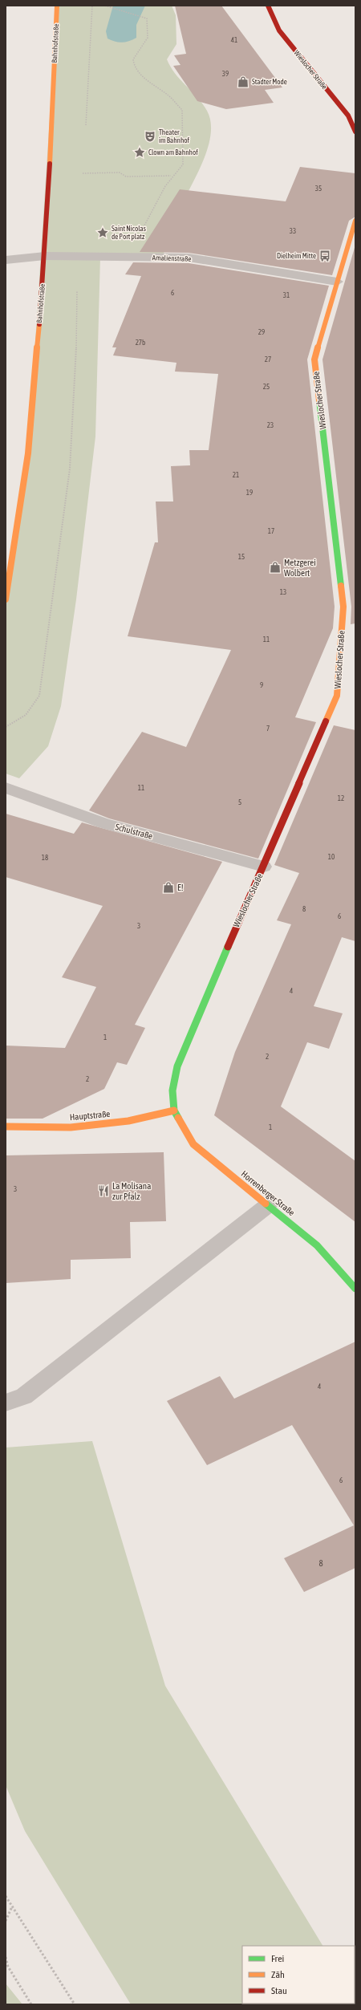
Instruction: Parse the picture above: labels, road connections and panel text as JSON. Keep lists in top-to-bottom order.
{
  "streets": {
    "main road": [
      "Bahnhofstraße",
      "Wieslocher Straße",
      "Hauptstraße",
      "Horrenberger Straße"
    ],
    "street": ["Amalienstraße", "Schulstraße"]
  },
  "crossings": [
    ["Bahnhofstraße", "Amalienstraße"],
    ["Wieslocher Straße", "Amalienstraße"],
    ["Wieslocher Straße", "Schulstraße"],
    ["Wieslocher Straße", "Hauptstraße"],
    ["Wieslocher Straße", "Horrenberger Straße"],
    ["Hauptstraße", "Horrenberger Straße"]
  ],
  "places": {
    "shop": ["Stadter Mode", "Metzgerei Wolbert", "E!"],
    "theatre": ["Theater im Bahnhof"],
    "place": ["Clown am Bahnhof", "Saint Nicolas de Port platz"],
    "bus stop": ["Dielheim Mitte"],
    "restaurant": ["La Molisana zur Pfalz"]
  },
  "house_numbers": [
    "41",
    "39",
    "35",
    "33",
    "6",
    "31",
    "29",
    "27b",
    "27",
    "25",
    "23",
    "21",
    "19",
    "17",
    "15",
    "13",
    "11",
    "9",
    "7",
    "11",
    "12",
    "5",
    "10",
    "18",
    "8",
    "6",
    "3",
    "4",
    "1",
    "2",
    "2",
    "1",
    "3",
    "4",
    "6",
    "8"
  ],
  "legend": ["Frei", "Zäh", "Stau"]
}
